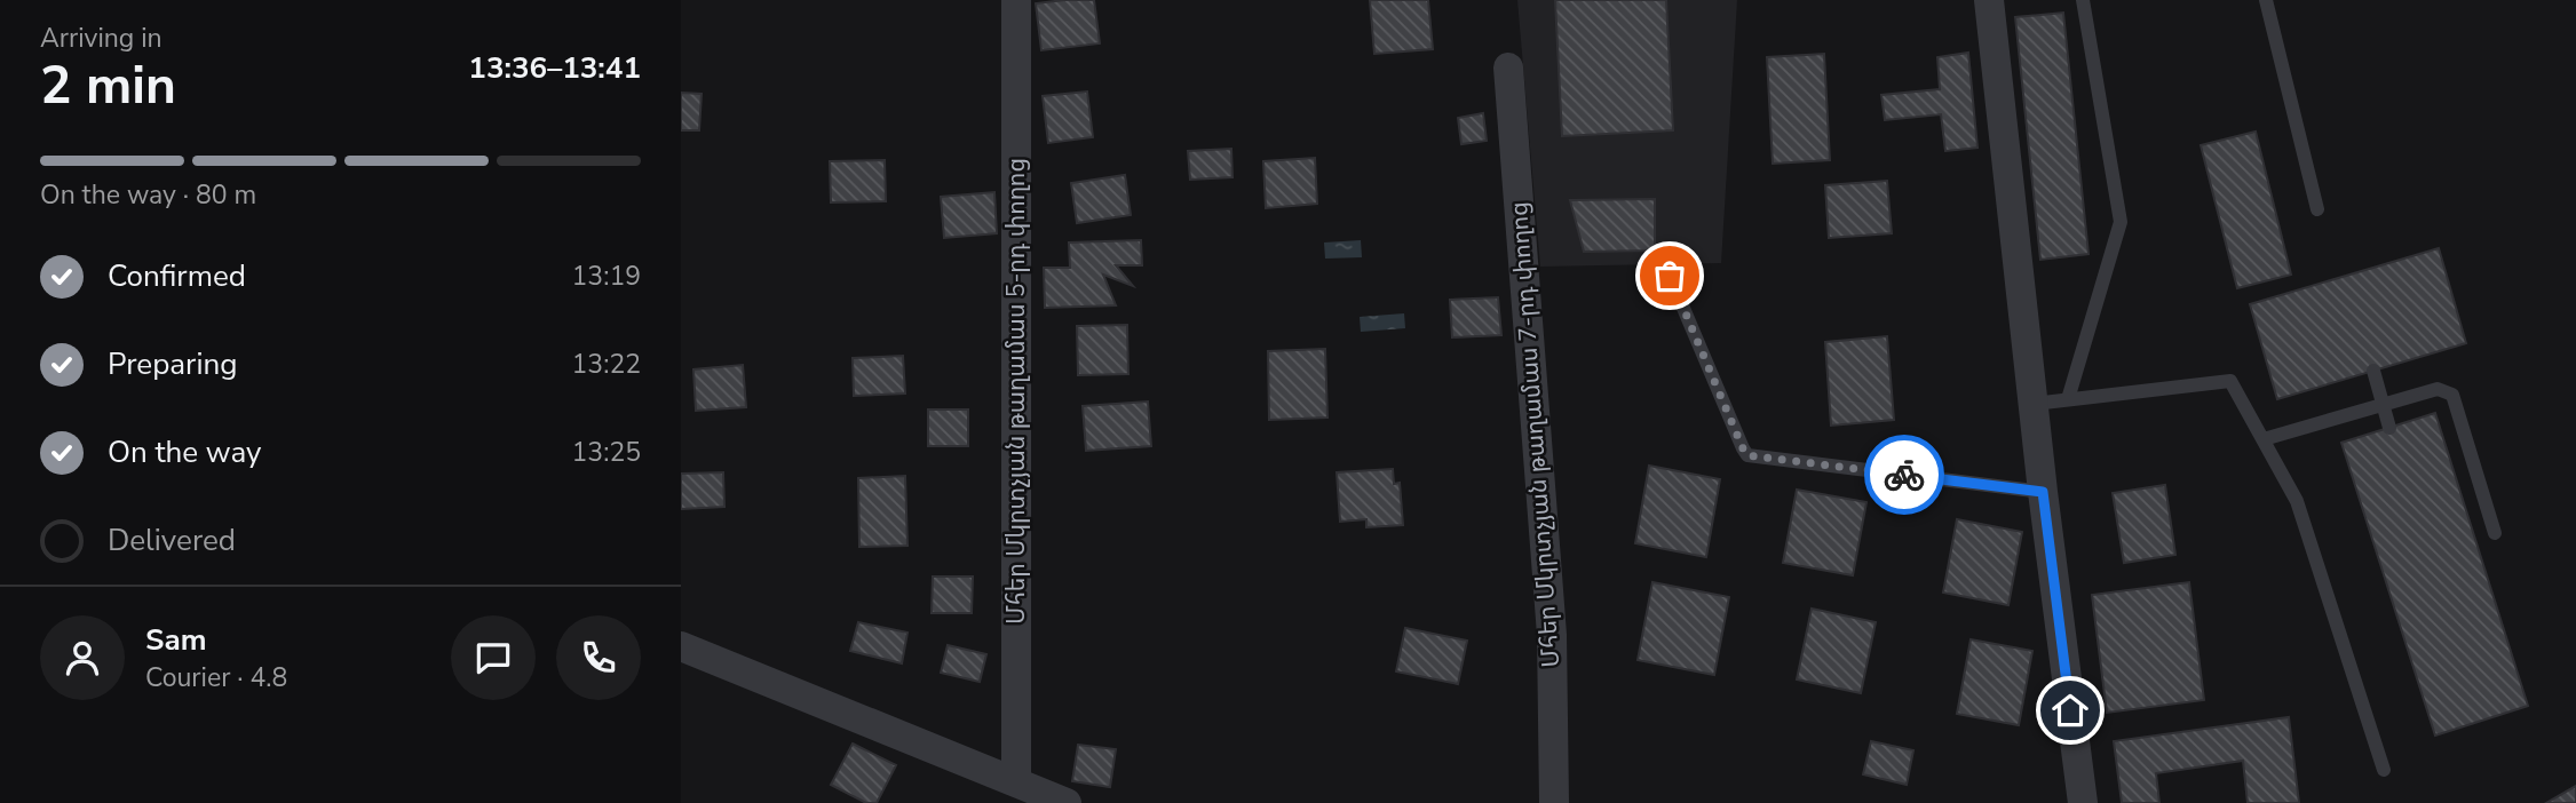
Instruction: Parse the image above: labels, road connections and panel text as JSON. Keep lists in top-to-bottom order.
{
  "streets": {
    "street": ["Մհեր Մկրտչյան թաղամաս 5-րդ փողոց", "Մհեր Մկրտչյան թաղամաս 7-րդ փողոց"]
  },
  "page": {
    "heading": ["2 min", "Arriving in", "13:36–13:41"],
    "panel": ["Sam", "Courier · 4.8"],
    "bar": "On the way · 80 m",
    "list": [
      ["Confirmed", "13:19"],
      ["Preparing", "13:22"],
      ["On the way", "13:25"],
      "Delivered"
    ]
  }
}
